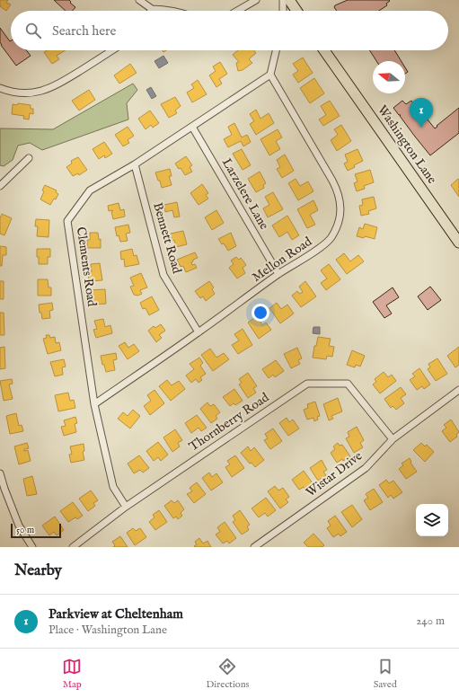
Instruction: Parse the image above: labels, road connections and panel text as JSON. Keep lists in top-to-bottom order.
{
  "streets": {
    "main road": ["Washington Lane"],
    "street": [
      "Larzelere Lane",
      "Bennett Road",
      "Mellon Road",
      "Clements Road",
      "Thornberry Road",
      "Wistar Drive"
    ]
  },
  "crossings": [
    ["Larzelere Lane", "Mellon Road"],
    ["Larzelere Lane", "Clements Road"],
    ["Bennett Road", "Mellon Road"],
    ["Bennett Road", "Clements Road"],
    ["Mellon Road", "Clements Road"],
    ["Clements Road", "Thornberry Road"],
    ["Thornberry Road", "Wistar Drive"]
  ],
  "scale_bar": "50 m",
  "north": "left",
  "page": {
    "search": "Search here",
    "pins": "1",
    "scale": "50 m",
    "heading": "Nearby",
    "list": [
      {
        "mark": "1",
        "name": "Parkview at Cheltenham",
        "note": "Place · Washington Lane",
        "value": "240 m"
      }
    ],
    "nav": ["Map", "Directions", "Saved"]
  }
}
